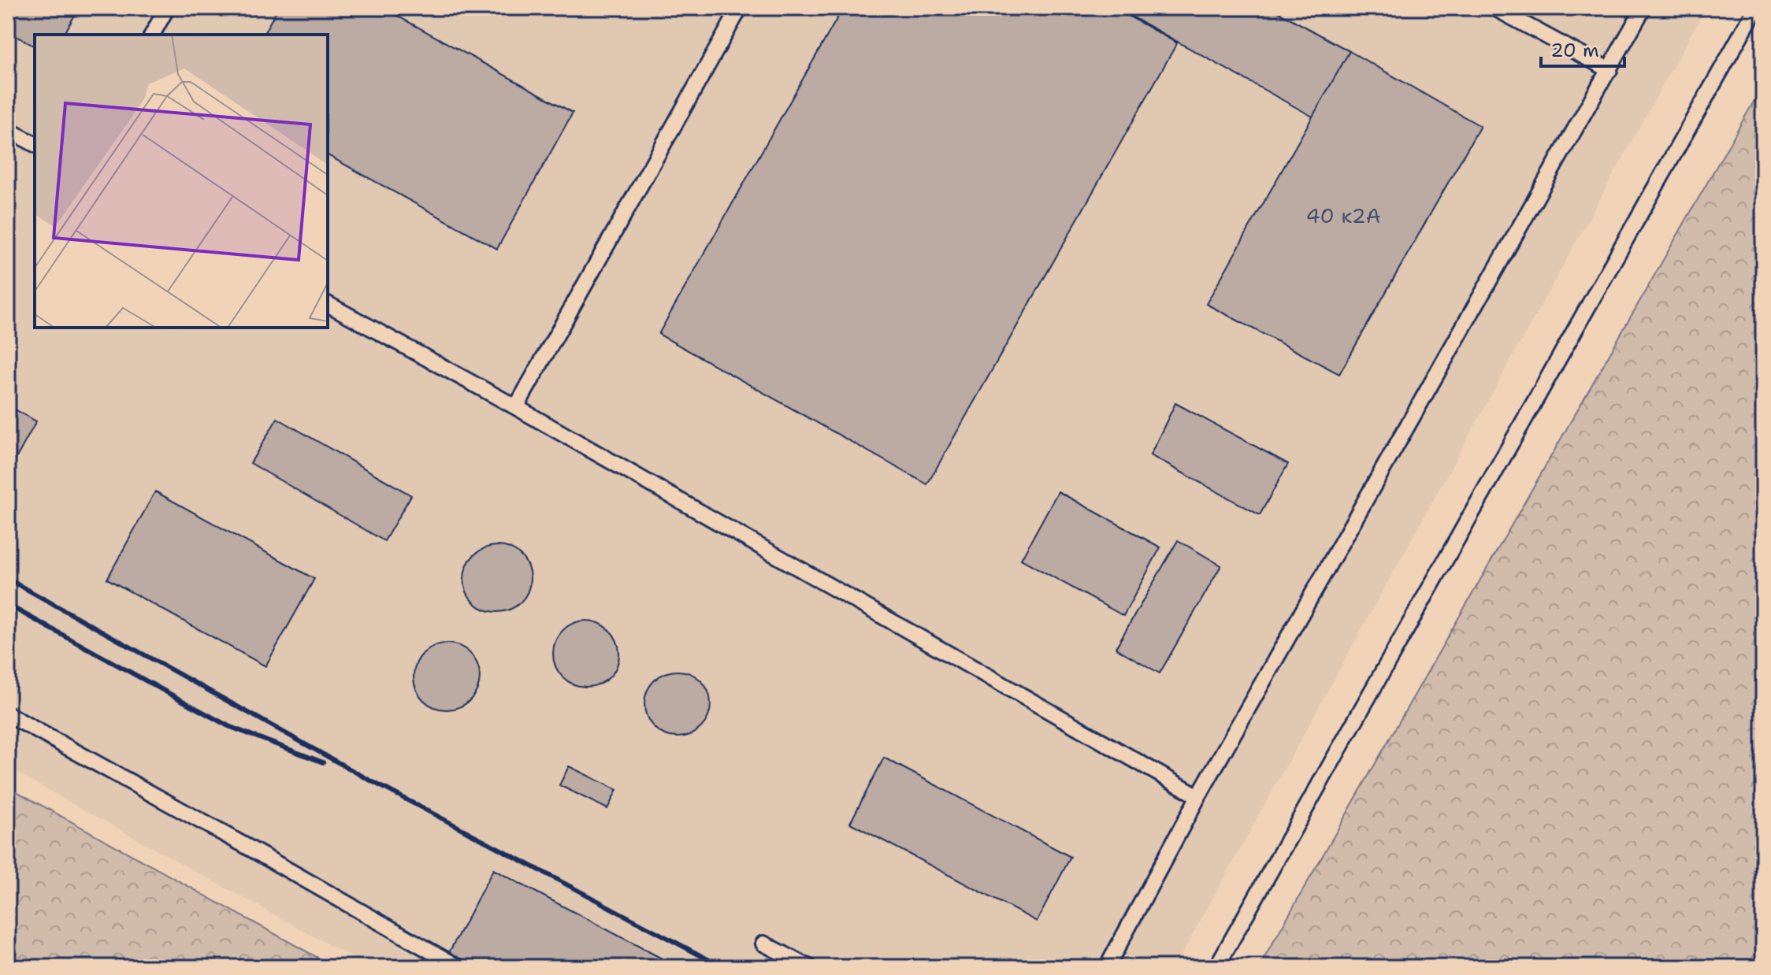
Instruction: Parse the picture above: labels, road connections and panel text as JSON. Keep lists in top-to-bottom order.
{
  "house_numbers": ["40 к2А"],
  "scale_bar": "20 m"
}
